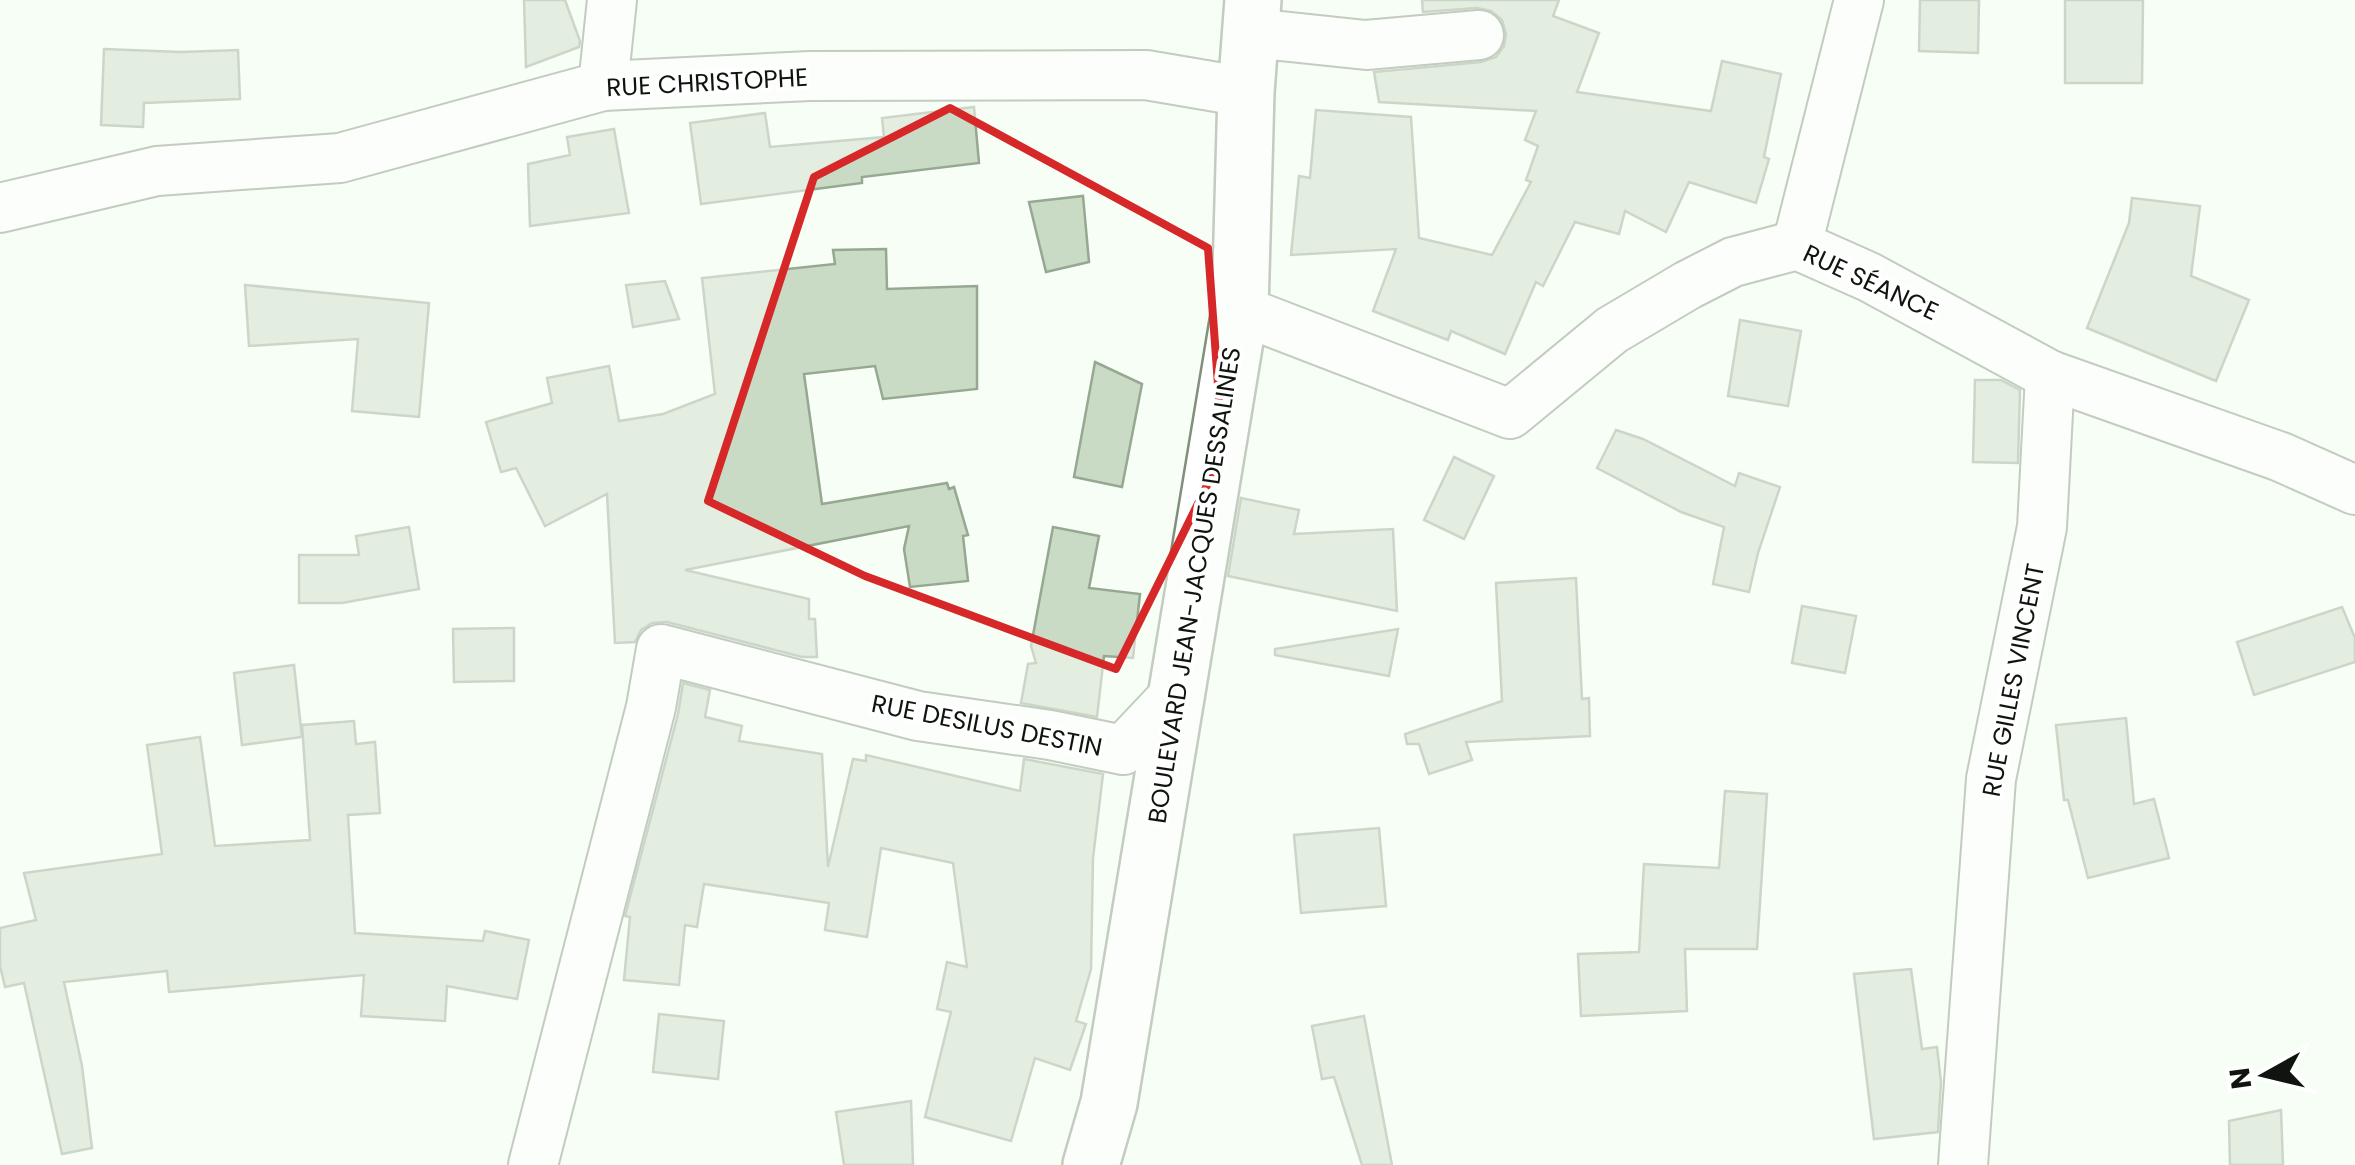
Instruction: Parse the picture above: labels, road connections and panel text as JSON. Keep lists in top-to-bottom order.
{
  "streets": {
    "street": [
      "RUE CHRISTOPHE",
      "RUE SÉANCE",
      "BOULEVARD JEAN-JACQUES DESSALINES",
      "RUE GILLES VINCENT",
      "RUE DESILUS DESTIN"
    ]
  },
  "crossings": [
    ["RUE CHRISTOPHE", "BOULEVARD JEAN-JACQUES DESSALINES"],
    ["RUE SÉANCE", "BOULEVARD JEAN-JACQUES DESSALINES"],
    ["RUE SÉANCE", "RUE GILLES VINCENT"],
    ["BOULEVARD JEAN-JACQUES DESSALINES", "RUE DESILUS DESTIN"]
  ],
  "north": "left"
}
